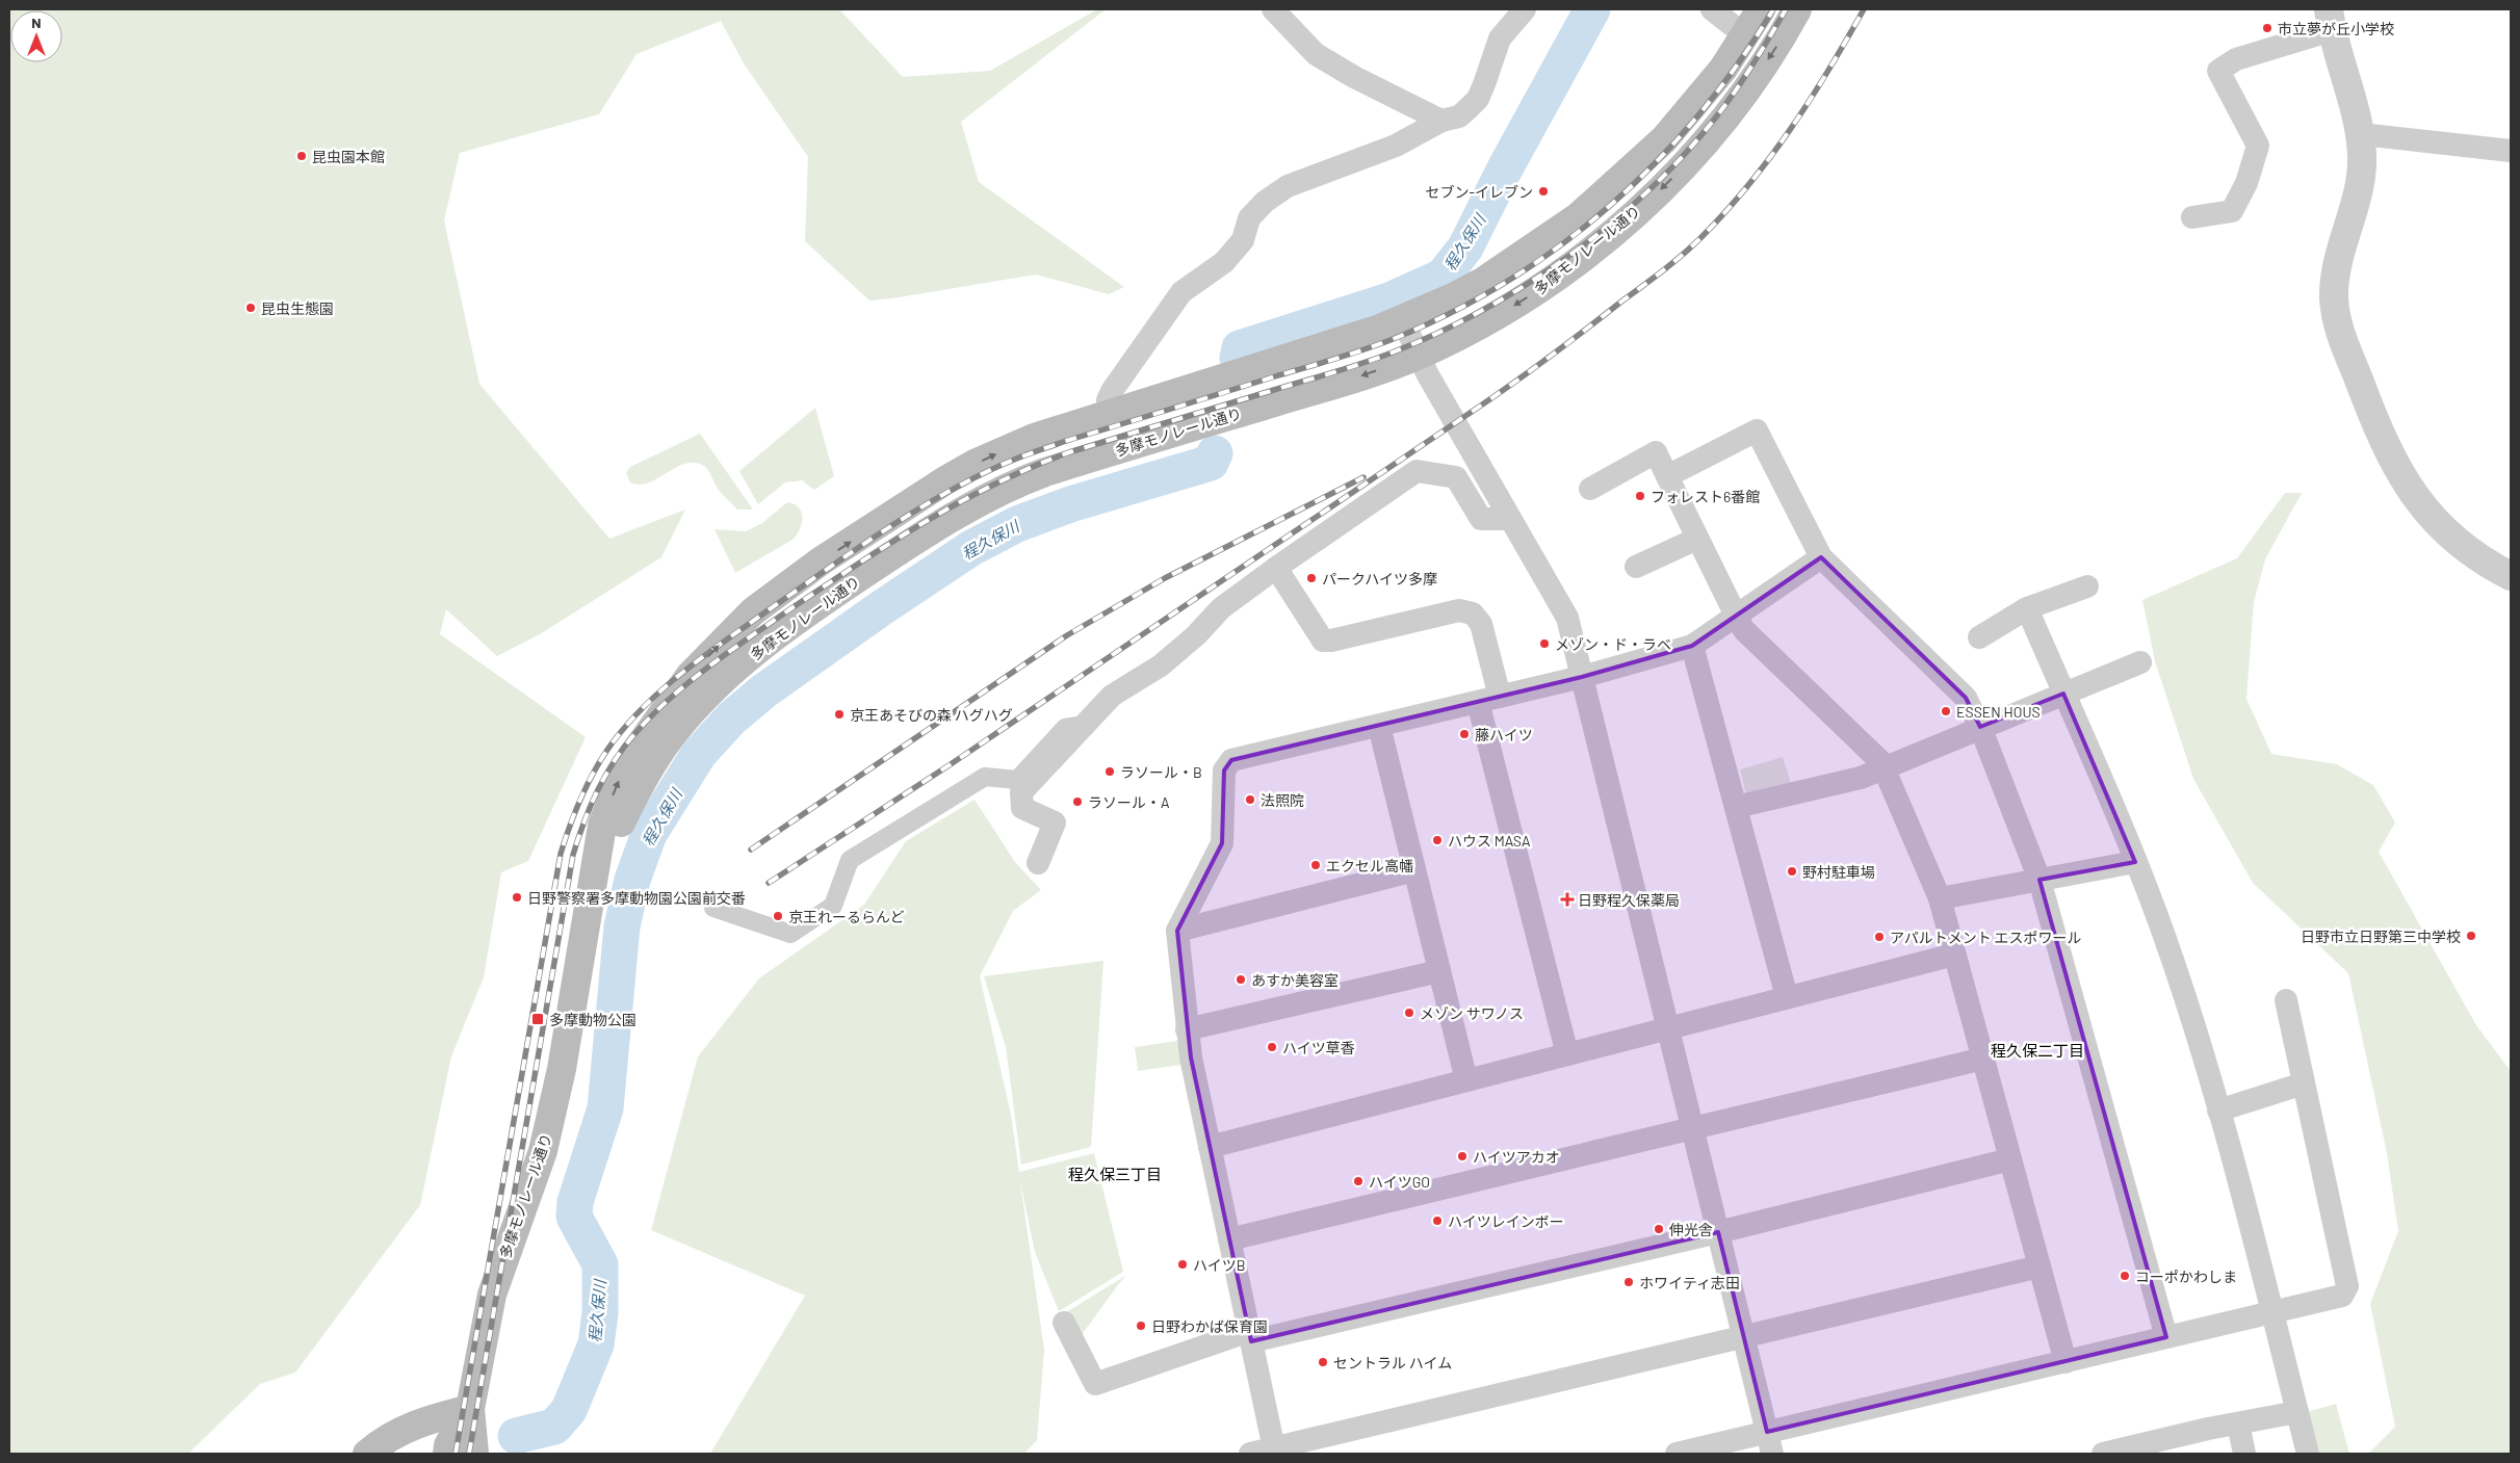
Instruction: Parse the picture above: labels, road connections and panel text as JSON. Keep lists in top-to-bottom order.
{
  "streets": {
    "main road": ["多摩モノレール通り"]
  },
  "districts": ["程久保二丁目", "程久保三丁目"],
  "water": ["程久保川"],
  "places": {
    "other": [
      "市立夢が丘小学校",
      "昆虫園本館",
      "セブン-イレブン",
      "昆虫生態園",
      "フォレスト6番館",
      "パークハイツ多摩",
      "メゾン・ド・ラベ",
      "ESSEN HOUS",
      "京王あそびの森 ハグハグ",
      "藤ハイツ",
      "ラソール・B",
      "法照院",
      "ラソール・A",
      "ハウス MASA",
      "エクセル高幡",
      "野村駐車場",
      "日野警察署多摩動物園公園前交番",
      "京王れーるらんど",
      "日野市立日野第三中学校",
      "アパルトメント エスポワール",
      "あすか美容室",
      "メゾン サワノス",
      "ハイツ草香",
      "ハイツアカオ",
      "ハイツGO",
      "ハイツレインボー",
      "伸光舎",
      "ハイツB",
      "コーポかわしま",
      "ホワイティ志田",
      "日野わかば保育園",
      "セントラル ハイム"
    ],
    "health": ["日野程久保薬局"],
    "transit": ["多摩動物公園"]
  },
  "north": "top"
}
